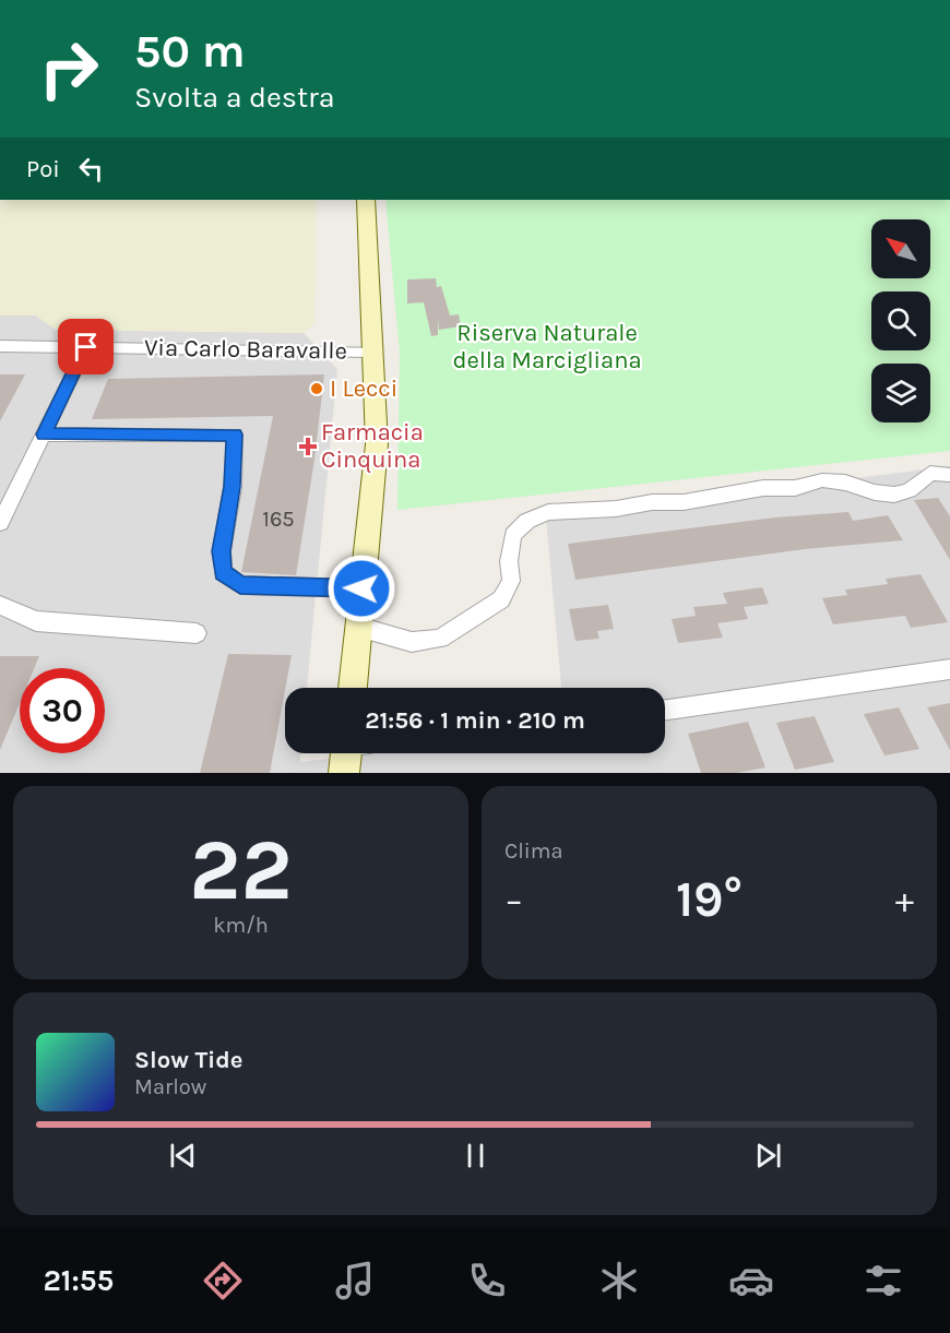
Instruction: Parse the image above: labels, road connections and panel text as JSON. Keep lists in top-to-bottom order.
{
  "streets": {
    "street": ["Via Carlo Baravalle"]
  },
  "parks": ["Riserva Naturale della Marcigliana"],
  "places": {
    "other": ["I Lecci"],
    "health": ["Farmacia Cinquina"]
  },
  "house_numbers": ["165"],
  "north": "top left",
  "page": {
    "turn": ["50 m", "Svolta a destra"],
    "then": "Poi",
    "limit": "30",
    "trip": "21:56 · 1 min · 210 m",
    "tile": [
      ["22", "km/h"],
      "Clima"
    ],
    "heat": ["−", "19°", "+"],
    "song": ["Slow Tide", "Marlow"],
    "tabs": "21:55"
  }
}
